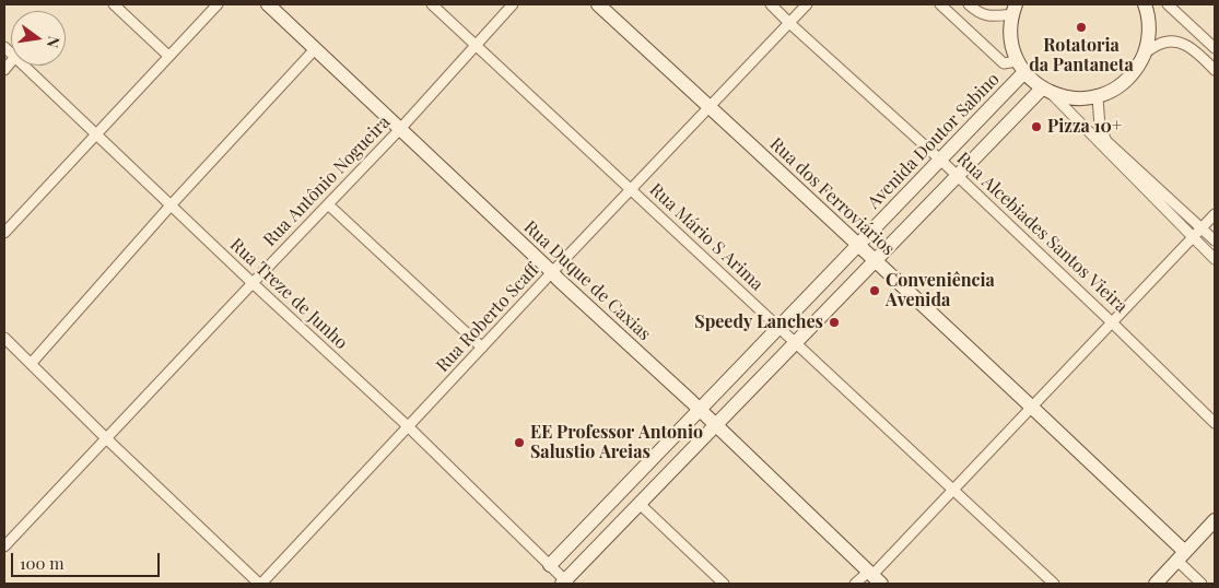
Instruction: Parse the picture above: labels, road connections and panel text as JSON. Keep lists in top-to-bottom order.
{
  "streets": {
    "main road": ["Avenida Doutor Sabino", "Rua dos Ferroviários", "Rua Duque de Caxias"],
    "street": [
      "Rua Antônio Nogueira",
      "Rua Alcebiades Santos Vieira",
      "Rua Mário S Arima",
      "Rua Treze de Junho",
      "Rua Roberto Scaff"
    ]
  },
  "crossings": [
    ["Avenida Doutor Sabino", "Rua dos Ferroviários"],
    ["Avenida Doutor Sabino", "Rua Alcebiades Santos Vieira"],
    ["Avenida Doutor Sabino", "Rua Mário S Arima"],
    ["Avenida Doutor Sabino", "Rua Duque de Caxias"],
    ["Avenida Doutor Sabino", "Rua Treze de Junho"],
    ["Rua Antônio Nogueira", "Rua Mário S Arima"],
    ["Rua Antônio Nogueira", "Rua Duque de Caxias"],
    ["Rua Antônio Nogueira", "Rua Treze de Junho"],
    ["Rua dos Ferroviários", "Rua Roberto Scaff"],
    ["Rua Alcebiades Santos Vieira", "Rua Roberto Scaff"],
    ["Rua Mário S Arima", "Rua Roberto Scaff"],
    ["Rua Duque de Caxias", "Rua Roberto Scaff"],
    ["Rua Treze de Junho", "Rua Roberto Scaff"]
  ],
  "places": [
    "Rotatoria da Pantaneta",
    "Pizza 10+",
    "Conveniência Avenida",
    "Speedy Lanches",
    "EE Professor Antonio Salustio Areias"
  ],
  "scale_bar": "100 m",
  "north": "right"
}
